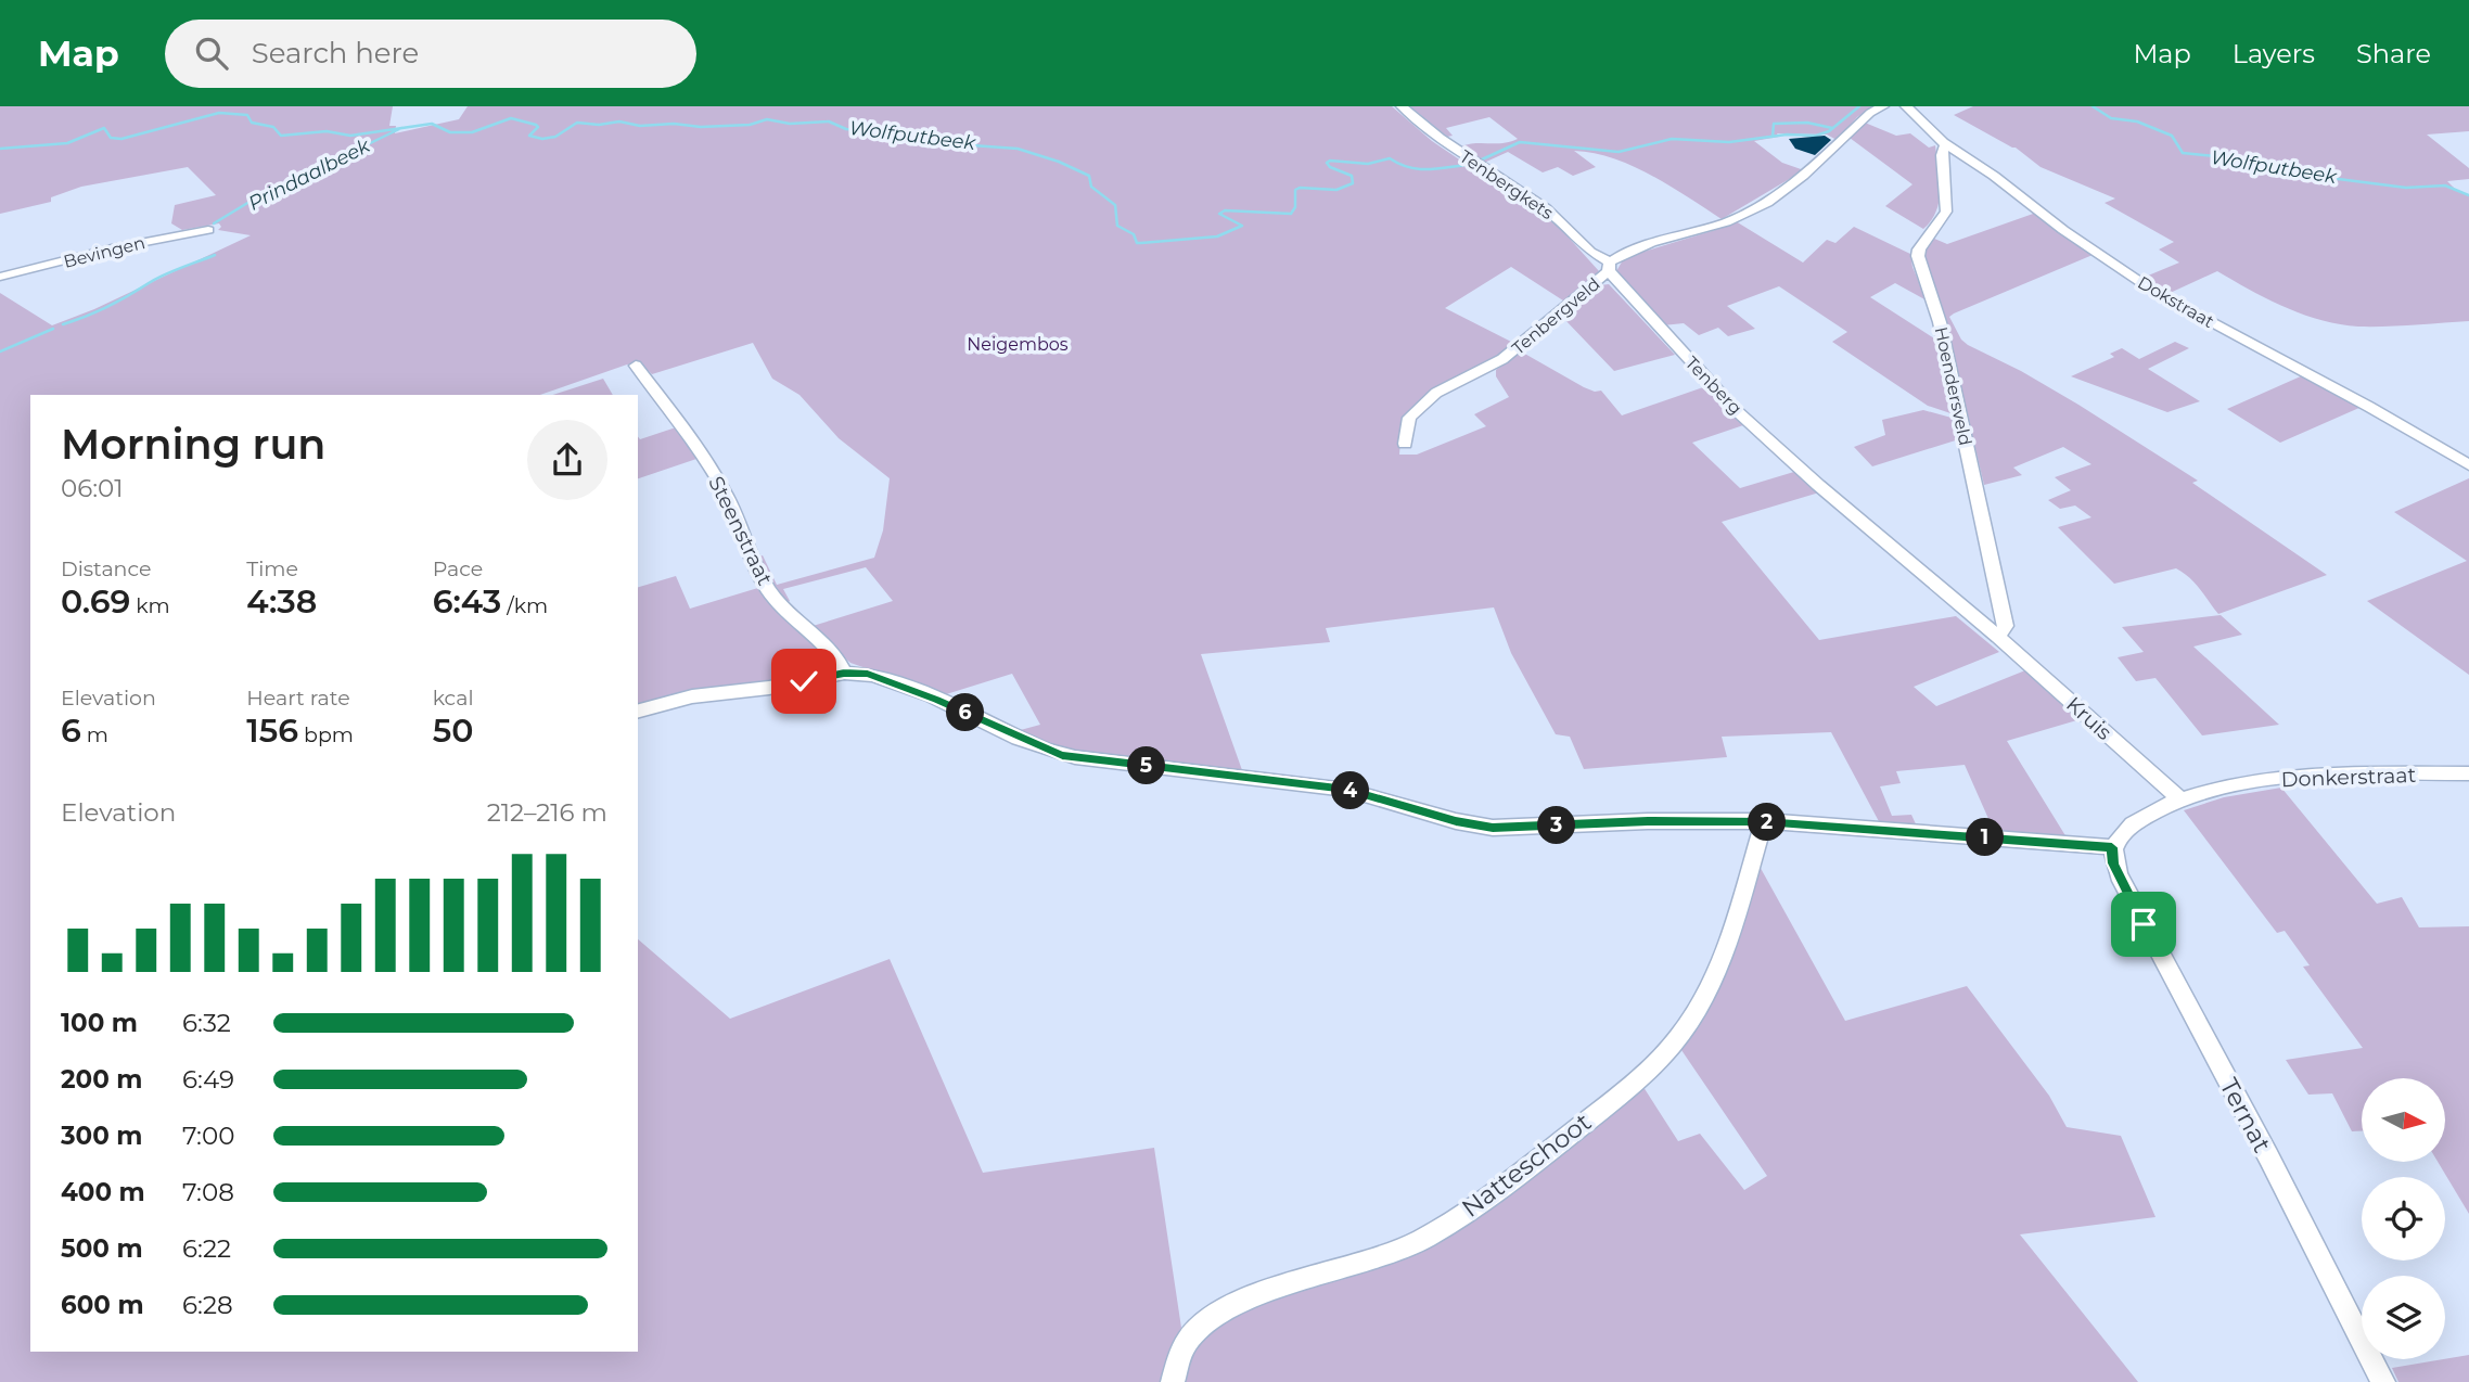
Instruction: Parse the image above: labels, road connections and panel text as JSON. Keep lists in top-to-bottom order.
{
  "streets": {
    "street": [
      "Tenbergkets",
      "Bevingen",
      "Dokstraat",
      "Tenbergveld",
      "Tenberg",
      "Hoendersveld",
      "Steenstraat",
      "Kruis",
      "Donkerstraat",
      "Ternat",
      "Natteschoot"
    ]
  },
  "crossings": [
    ["Tenbergkets", "Tenbergveld"],
    ["Tenbergkets", "Tenberg"],
    ["Dokstraat", "Hoendersveld"],
    ["Tenbergveld", "Tenberg"],
    ["Tenberg", "Hoendersveld"],
    ["Tenberg", "Kruis"],
    ["Hoendersveld", "Kruis"],
    ["Kruis", "Donkerstraat"],
    ["Donkerstraat", "Ternat"]
  ],
  "water": ["Wolfputbeek", "Prindaalbeek"],
  "parks": ["Neigembos"],
  "north": "right",
  "page": {
    "header": "Map",
    "search": "Search here",
    "nav": ["Map", "Layers", "Share"],
    "heading": ["Morning run", "06:01"],
    "stats": [
      ["Distance", "0.69 km"],
      ["Time", "4:38"],
      ["Pace", "6:43 /km"],
      ["Elevation", "6 m"],
      ["Heart rate", "156 bpm"],
      ["kcal", "50"]
    ],
    "pins": [
      "6",
      "5",
      "4",
      "2",
      "3",
      "1"
    ],
    "chart": ["Elevation", "212–216 m"],
    "list": [
      {
        "name": "100 m",
        "note": "6:32"
      },
      {
        "name": "200 m",
        "note": "6:49"
      },
      {
        "name": "300 m",
        "note": "7:00"
      },
      {
        "name": "400 m",
        "note": "7:08"
      },
      {
        "name": "500 m",
        "note": "6:22"
      },
      {
        "name": "600 m",
        "note": "6:28"
      }
    ]
  }
}
